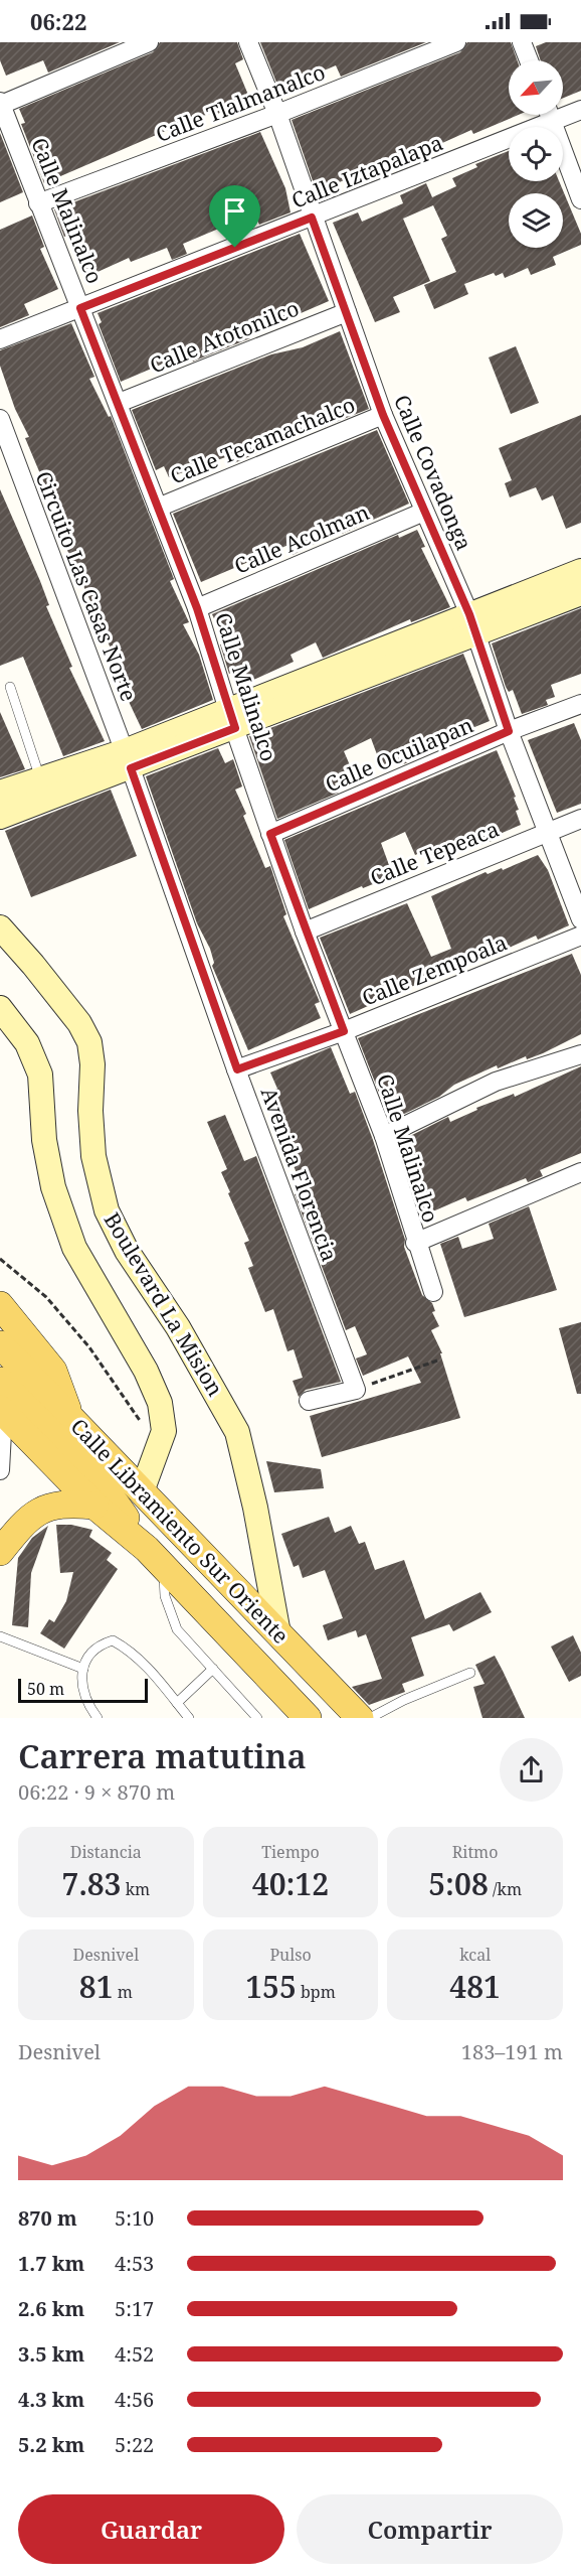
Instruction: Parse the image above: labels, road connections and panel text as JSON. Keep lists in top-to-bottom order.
{
  "streets": {
    "main road": ["Calle Libramiento Sur Oriente"],
    "street": [
      "Calle Tlalmanalco",
      "Calle Iztapalapa",
      "Calle Malinalco",
      "Calle Atotonilco",
      "Calle Tecamachalco",
      "Calle Covadonga",
      "Calle Acolman",
      "Circuito Las Casas Norte",
      "Calle Ocuilapan",
      "Calle Tepeaca",
      "Calle Zempoala",
      "Avenida Florencia",
      "Boulevard La Mision"
    ]
  },
  "crossings": [
    ["Calle Tlalmanalco", "Calle Malinalco"],
    ["Calle Tlalmanalco", "Calle Covadonga"],
    ["Calle Iztapalapa", "Calle Malinalco"],
    ["Calle Iztapalapa", "Calle Covadonga"],
    ["Calle Malinalco", "Calle Atotonilco"],
    ["Calle Malinalco", "Calle Tecamachalco"],
    ["Calle Malinalco", "Calle Acolman"],
    ["Calle Malinalco", "Calle Ocuilapan"],
    ["Calle Malinalco", "Calle Tepeaca"],
    ["Calle Malinalco", "Calle Zempoala"],
    ["Calle Atotonilco", "Calle Covadonga"],
    ["Calle Tecamachalco", "Calle Covadonga"],
    ["Calle Covadonga", "Calle Acolman"],
    ["Calle Covadonga", "Calle Ocuilapan"],
    ["Calle Covadonga", "Calle Tepeaca"],
    ["Circuito Las Casas Norte", "Avenida Florencia"],
    ["Calle Zempoala", "Avenida Florencia"],
    ["Boulevard La Mision", "Calle Libramiento Sur Oriente"]
  ],
  "scale_bar": "50 m",
  "north": "bottom left",
  "page": {
    "status": "06:22",
    "scale": "50 m",
    "heading": ["Carrera matutina", "06:22 · 9 × 870 m"],
    "stats": [
      ["Distancia", "7.83 km"],
      ["Tiempo", "40:12"],
      ["Ritmo", "5:08 /km"],
      ["Desnivel", "81 m"],
      ["Pulso", "155 bpm"],
      ["kcal", "481"]
    ],
    "chart": ["Desnivel", "183–191 m"],
    "list": [
      {
        "name": "870 m",
        "note": "5:10"
      },
      {
        "name": "1.7 km",
        "note": "4:53"
      },
      {
        "name": "2.6 km",
        "note": "5:17"
      },
      {
        "name": "3.5 km",
        "note": "4:52"
      },
      {
        "name": "4.3 km",
        "note": "4:56"
      },
      {
        "name": "5.2 km",
        "note": "5:22"
      }
    ],
    "buttons": ["Guardar", "Compartir"]
  }
}
